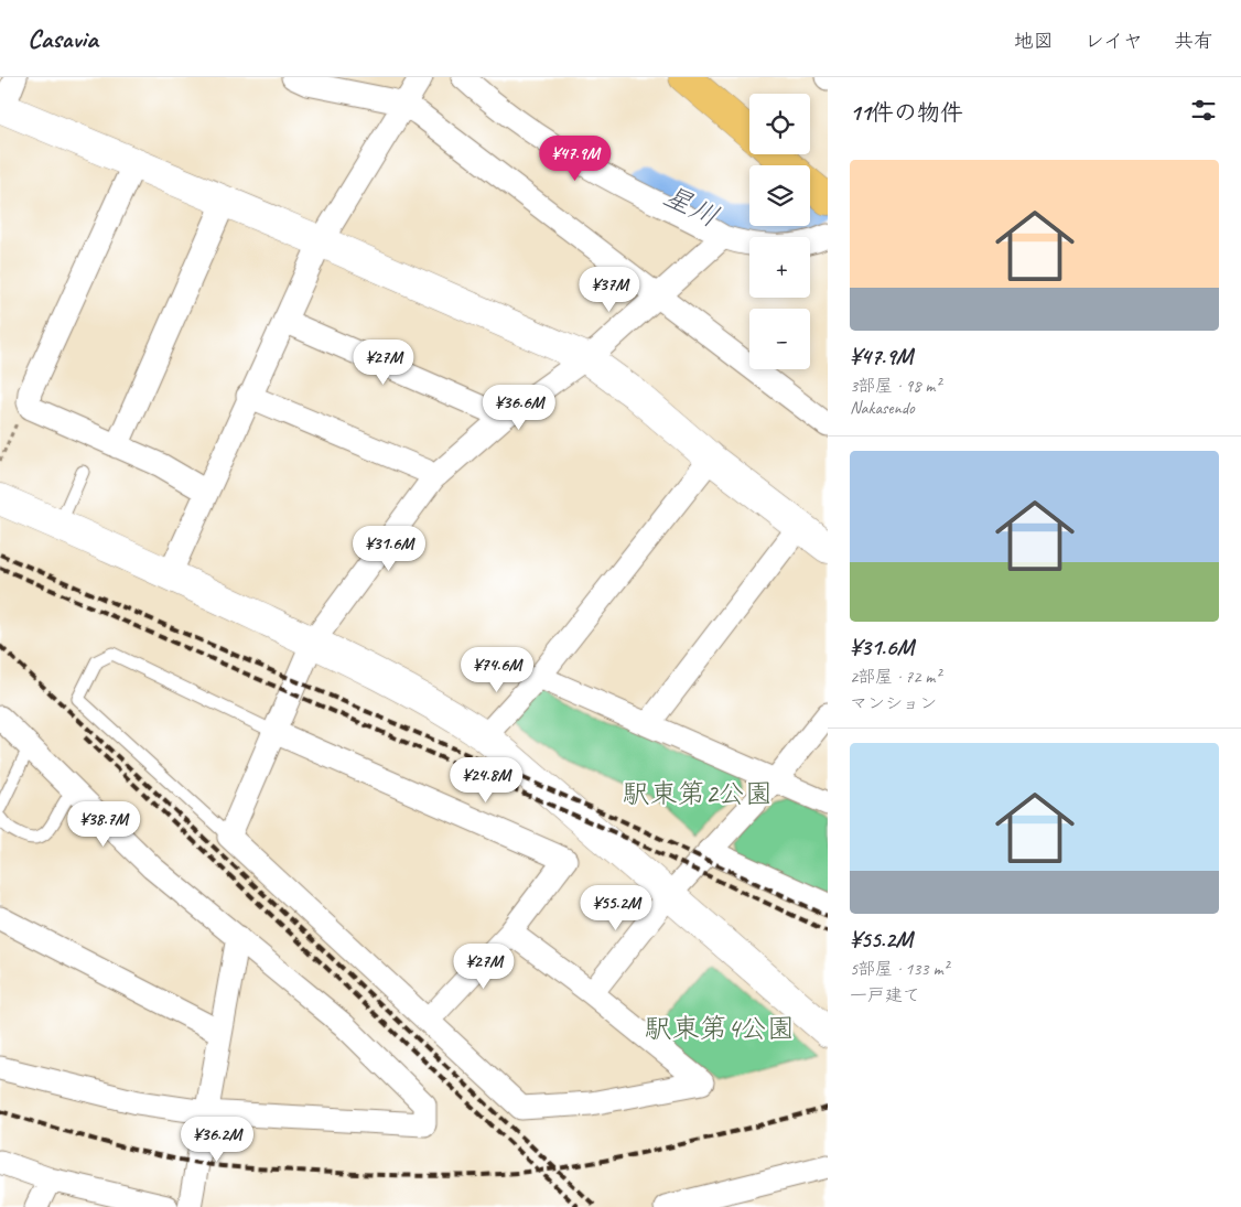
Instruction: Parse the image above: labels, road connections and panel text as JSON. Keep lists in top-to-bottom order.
{
  "water": ["星川"],
  "parks": ["駅東第2公園", "駅東第4公園"],
  "page": {
    "header": "Casavia",
    "nav": ["地図", "レイヤ", "共有"],
    "heading": "11件の物件",
    "map_buttons": ["+", "−"],
    "price": [
      "¥47.9M",
      "¥37M",
      "¥27M",
      "¥36.6M",
      "¥31.6M",
      "¥74.6M",
      "¥24.8M",
      "¥38.7M",
      "¥55.2M",
      "¥27M",
      "¥36.2M"
    ],
    "list": [
      {
        "name": "¥47.9M",
        "note": "3部屋 · 98 m² · Nakasendo"
      },
      {
        "name": "¥31.6M",
        "note": "2部屋 · 72 m² · マンション"
      },
      {
        "name": "¥55.2M",
        "note": "5部屋 · 133 m² · 一戸建て"
      }
    ]
  }
}
